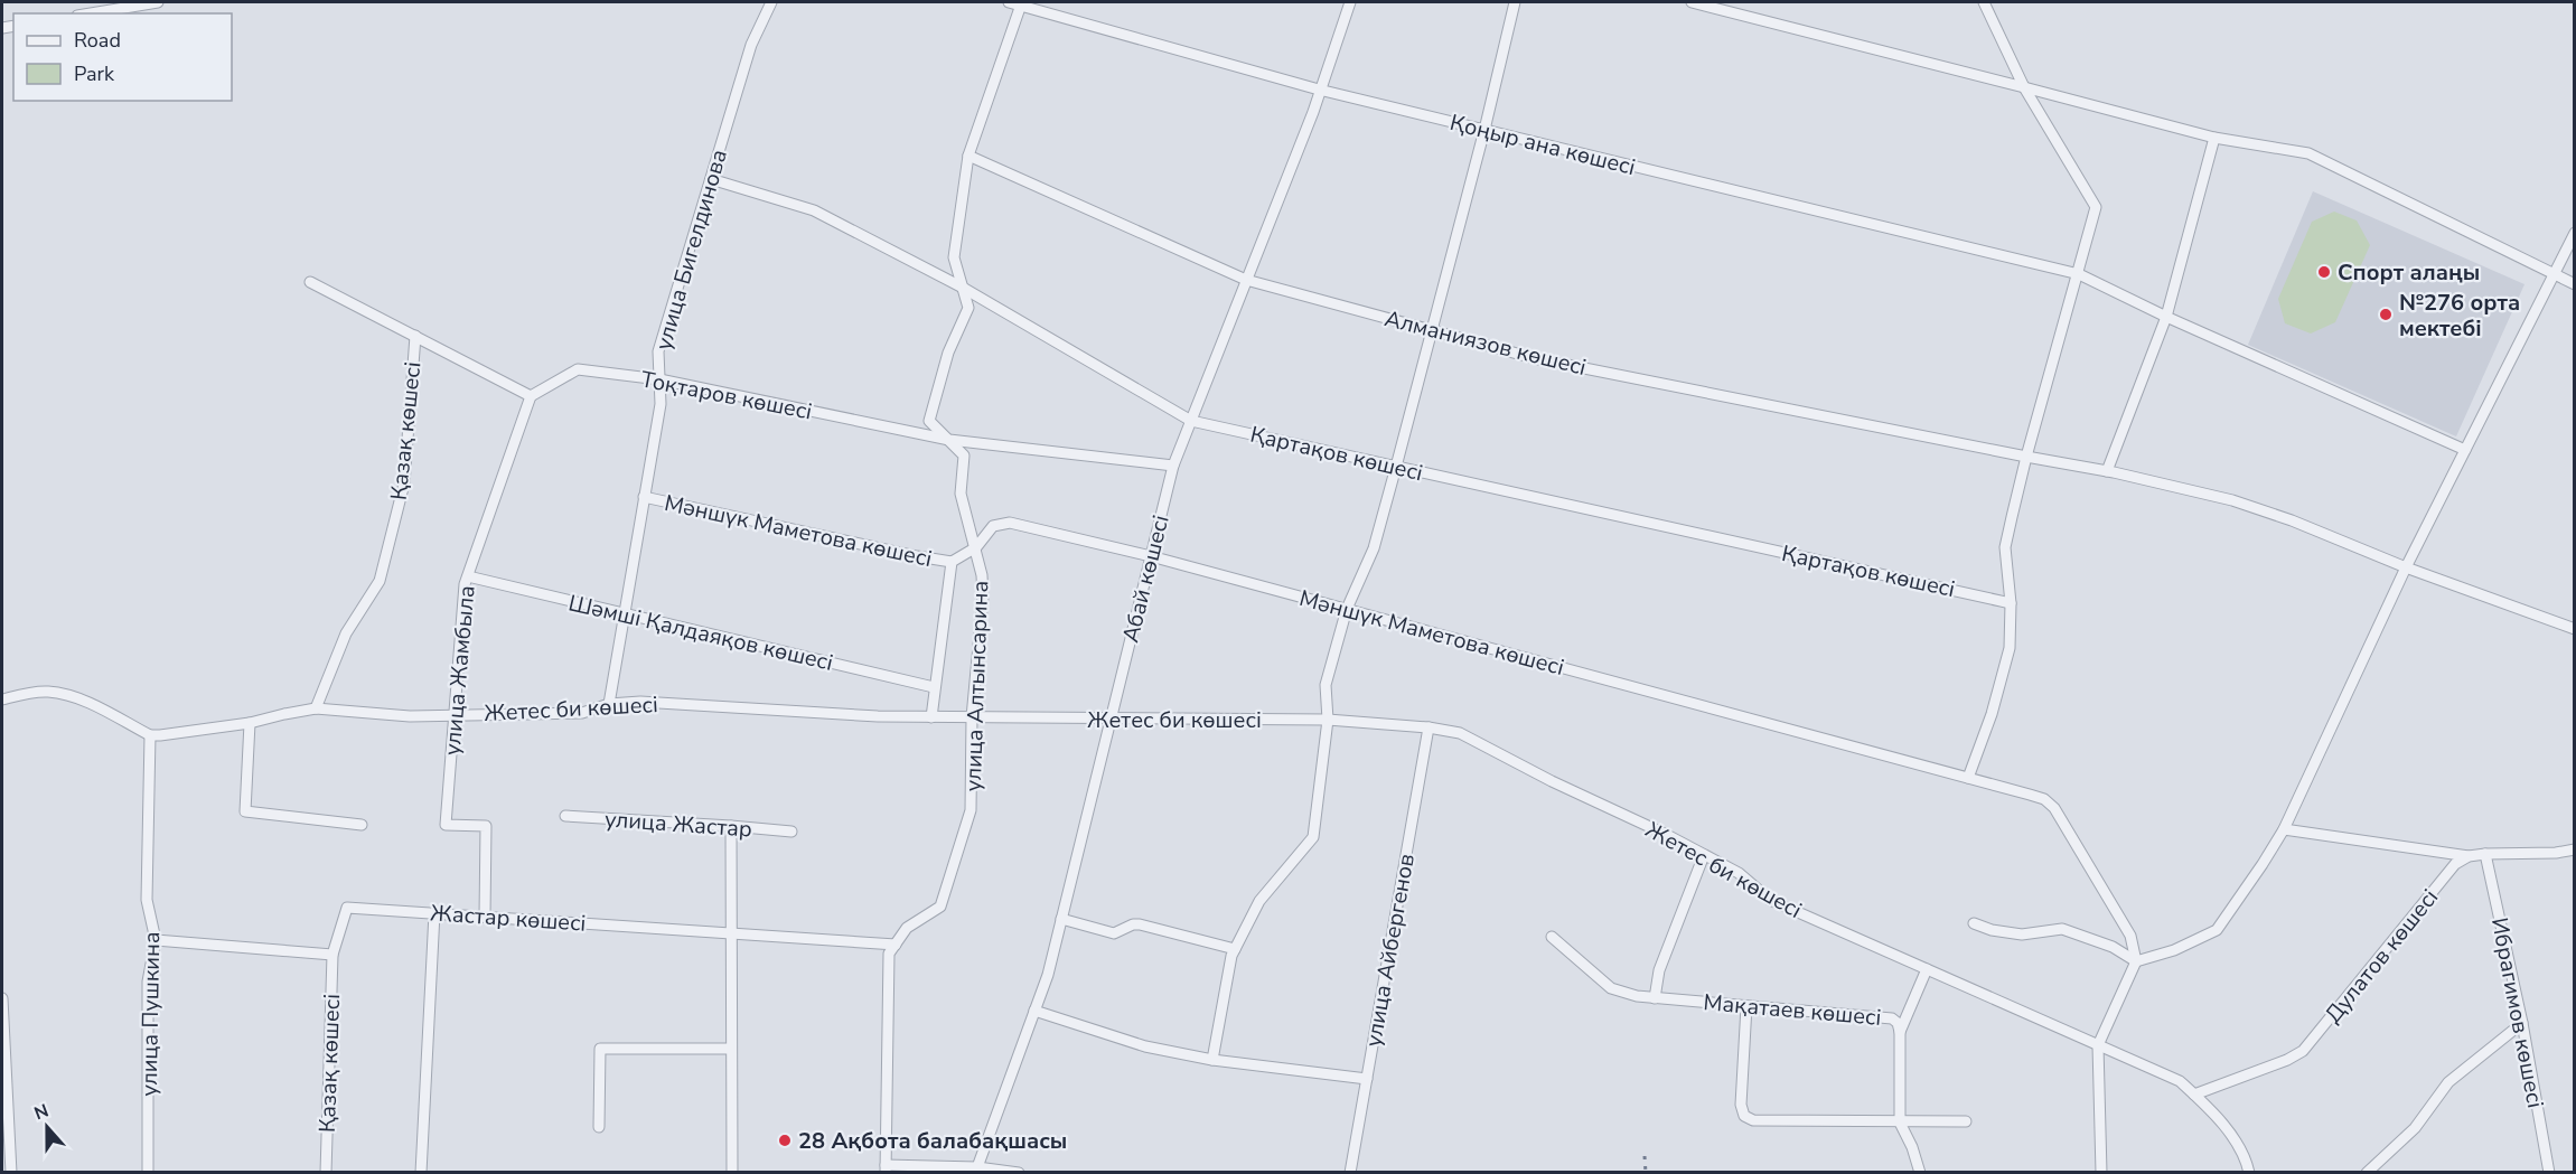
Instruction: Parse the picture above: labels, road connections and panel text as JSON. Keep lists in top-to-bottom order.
{
  "streets": {
    "street": [
      "Қоңыр ана көшесі",
      "улица Бигелдинова",
      "Алманиязов көшесі",
      "Тоқтаров көшесі",
      "Қазақ көшесі",
      "Қартақов көшесі",
      "Мәншүк Маметова көшесі",
      "Абай көшесі",
      "Шәмші Қалдаяқов көшесі",
      "улица Жамбыла",
      "улица Алтынсарина",
      "Жетес би көшесі",
      "улица Жастар",
      "Жастар көшесі",
      "улица Айбергенов",
      "Дулатов көшесі",
      "Мақатаев көшесі",
      "Ибрагимов көшесі",
      "улица Пушкина"
    ]
  },
  "crossings": [
    ["Қоңыр ана көшесі", "Абай көшесі"],
    ["Қоңыр ана көшесі", "улица Алтынсарина"],
    ["улица Бигелдинова", "Тоқтаров көшесі"],
    ["улица Бигелдинова", "Қартақов көшесі"],
    ["улица Бигелдинова", "Мәншүк Маметова көшесі"],
    ["улица Бигелдинова", "Шәмші Қалдаяқов көшесі"],
    ["улица Бигелдинова", "Жетес би көшесі"],
    ["Алманиязов көшесі", "Абай көшесі"],
    ["Алманиязов көшесі", "улица Алтынсарина"],
    ["Тоқтаров көшесі", "Абай көшесі"],
    ["Тоқтаров көшесі", "улица Жамбыла"],
    ["Тоқтаров көшесі", "улица Алтынсарина"],
    ["Қазақ көшесі", "Жетес би көшесі"],
    ["Қазақ көшесі", "Жастар көшесі"],
    ["Қартақов көшесі", "Абай көшесі"],
    ["Қартақов көшесі", "улица Алтынсарина"],
    ["Мәншүк Маметова көшесі", "Абай көшесі"],
    ["Мәншүк Маметова көшесі", "улица Алтынсарина"],
    ["Абай көшесі", "Жетес би көшесі"],
    ["Шәмші Қалдаяқов көшесі", "улица Жамбыла"],
    ["улица Жамбыла", "Жетес би көшесі"],
    ["улица Жамбыла", "Жастар көшесі"],
    ["улица Алтынсарина", "Жетес би көшесі"],
    ["улица Алтынсарина", "Жастар көшесі"],
    ["Жетес би көшесі", "улица Айбергенов"],
    ["Жетес би көшесі", "Дулатов көшесі"],
    ["Жетес би көшесі", "улица Пушкина"]
  ],
  "places": ["Спорт алаңы", "№276 орта мектебі", "28 Ақбота балабақшасы"],
  "legend": ["Road", "Park"],
  "north": "top"
}
